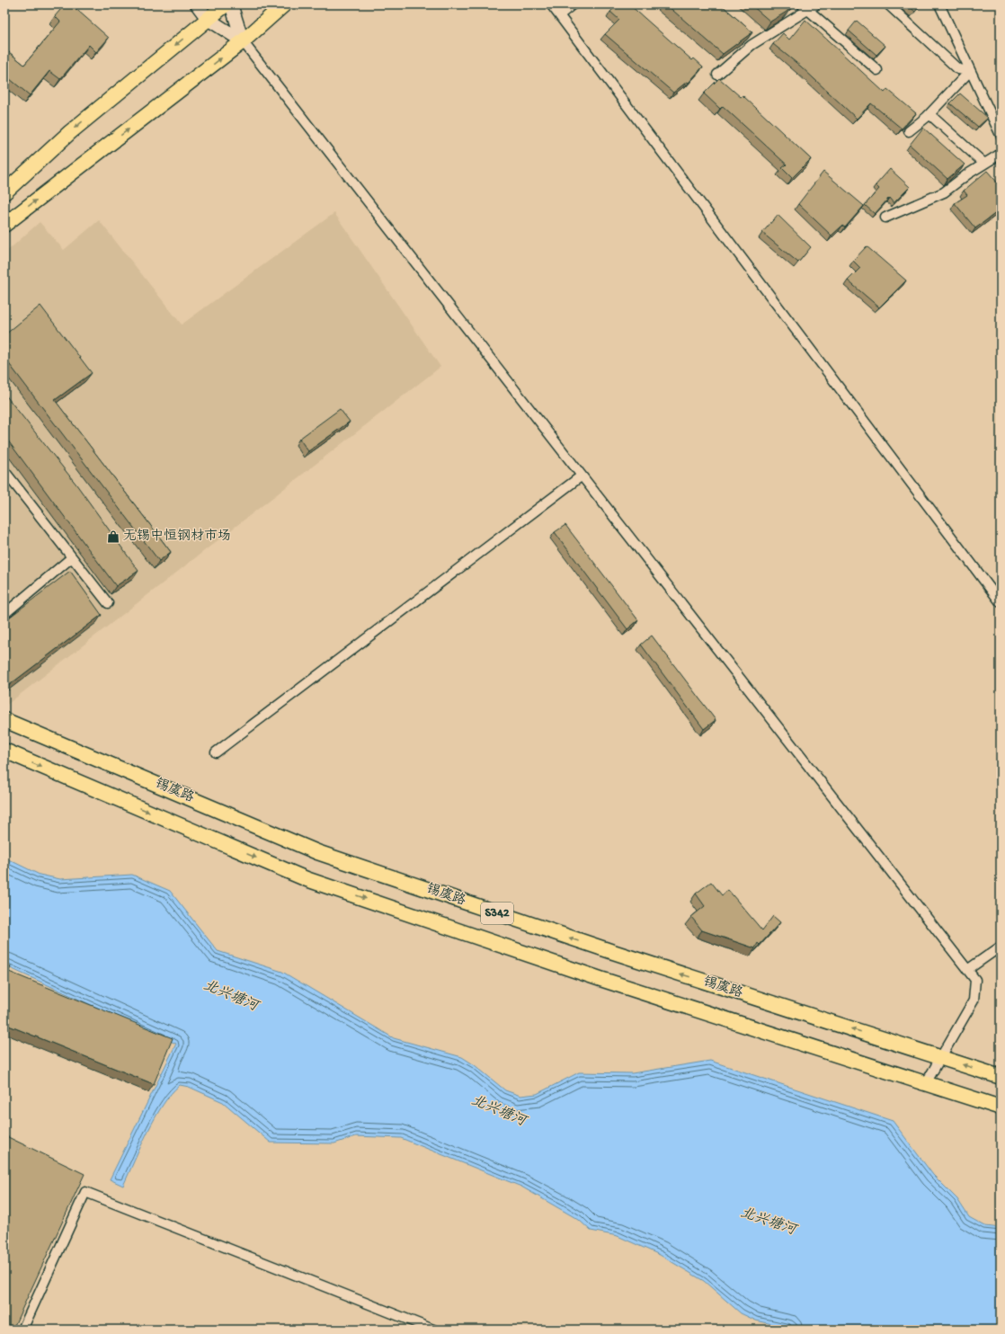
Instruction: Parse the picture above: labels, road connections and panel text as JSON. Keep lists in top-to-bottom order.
{
  "streets": {
    "main road": ["锡虞路", "S342"]
  },
  "water": ["北兴塘河"],
  "places": {
    "shop": ["无锡中恒钢材市场"]
  }
}
